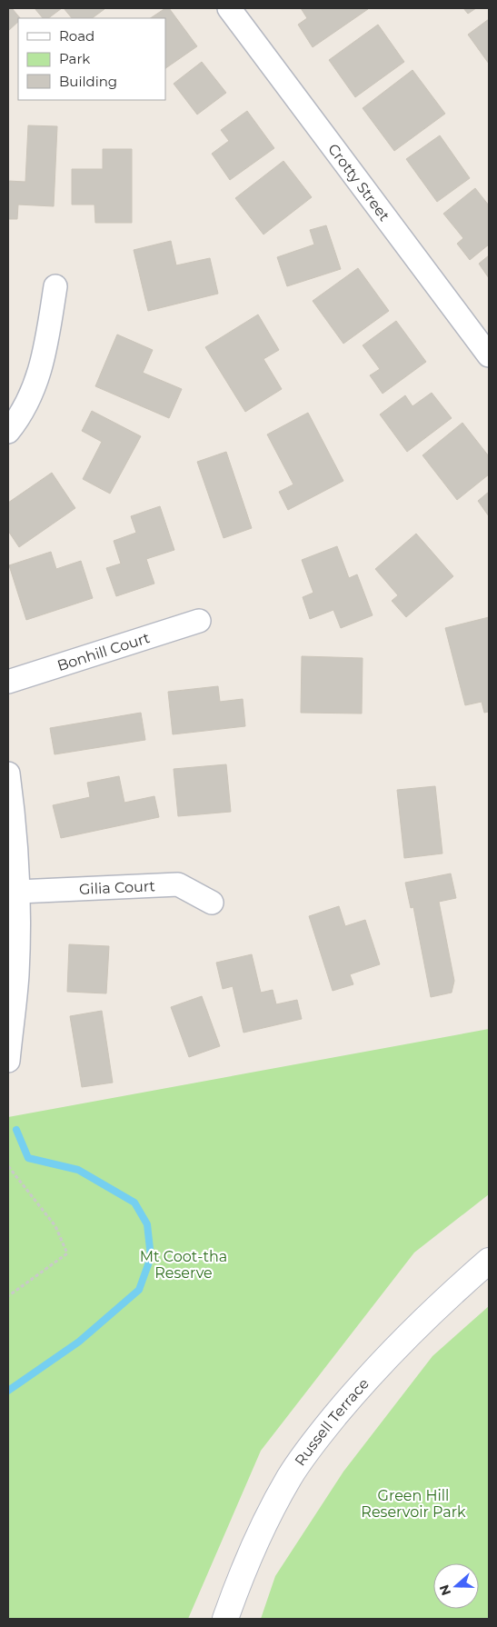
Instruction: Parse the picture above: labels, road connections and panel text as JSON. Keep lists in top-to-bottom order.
{
  "streets": {
    "main road": ["Russell Terrace"],
    "street": ["Crotty Street", "Bonhill Court", "Gilia Court"]
  },
  "parks": ["Mt Coot-tha Reserve", "Green Hill Reservoir Park"],
  "legend": ["Road", "Park", "Building"],
  "north": "left"
}
